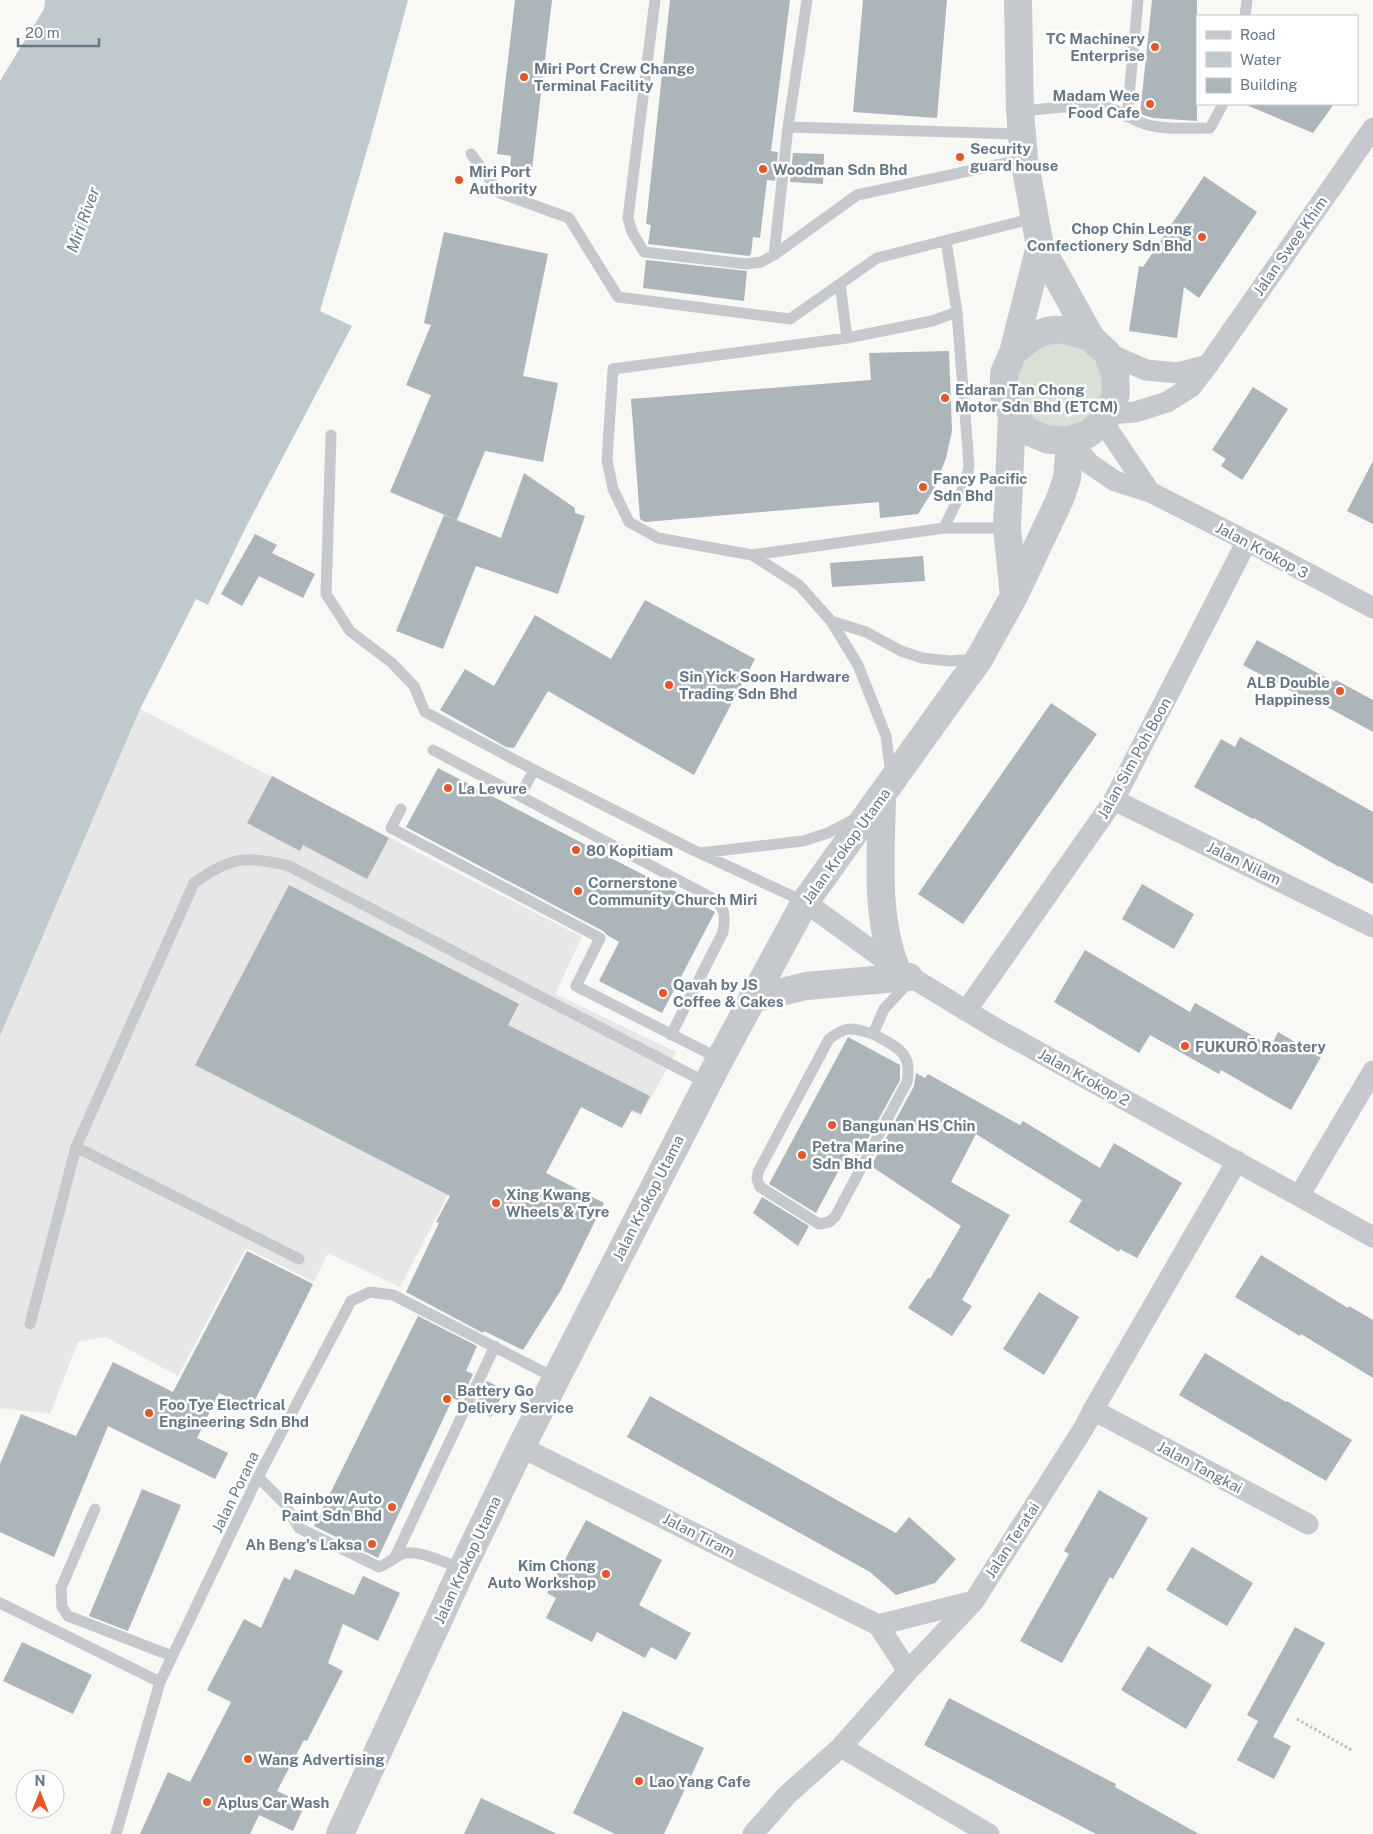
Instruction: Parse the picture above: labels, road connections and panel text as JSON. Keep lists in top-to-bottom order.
{
  "streets": {
    "street": [
      "Jalan Swee Khim",
      "Jalan Krokop 3",
      "Jalan Sim Poh Boon",
      "Jalan Krokop Utama",
      "Jalan Nilam",
      "Jalan Krokop 2",
      "Jalan Tangkai",
      "Jalan Tiram",
      "Jalan Teratai"
    ],
    "lane": ["Jalan Porana"]
  },
  "crossings": [
    ["Jalan Swee Khim", "Jalan Krokop 3"],
    ["Jalan Swee Khim", "Jalan Krokop Utama"],
    ["Jalan Krokop 3", "Jalan Sim Poh Boon"],
    ["Jalan Krokop 3", "Jalan Krokop Utama"],
    ["Jalan Sim Poh Boon", "Jalan Nilam"],
    ["Jalan Sim Poh Boon", "Jalan Krokop 2"],
    ["Jalan Krokop Utama", "Jalan Krokop 2"],
    ["Jalan Krokop Utama", "Jalan Porana"],
    ["Jalan Krokop Utama", "Jalan Tiram"],
    ["Jalan Krokop 2", "Jalan Teratai"],
    ["Jalan Tangkai", "Jalan Teratai"]
  ],
  "water": ["Miri River"],
  "places": [
    "TC Machinery Enterprise",
    "Miri Port Crew Change Terminal Facility",
    "Madam Wee Food Cafe",
    "Security guard house",
    "Woodman Sdn Bhd",
    "Miri Port Authority",
    "Chop Chin Leong Confectionery Sdn Bhd",
    "Edaran Tan Chong Motor Sdn Bhd (ETCM)",
    "Fancy Pacific Sdn Bhd",
    "Sin Yick Soon Hardware Trading Sdn Bhd",
    "ALB Double Happiness",
    "La Levure",
    "80 Kopitiam",
    "Cornerstone Community Church Miri",
    "Qavah by JS Coffee & Cakes",
    "FUKURŌ Roastery",
    "Bangunan HS Chin",
    "Petra Marine Sdn Bhd",
    "Xing Kwang Wheels & Tyre",
    "Battery Go Delivery Service",
    "Foo Tye Electrical Engineering Sdn Bhd",
    "Rainbow Auto Paint Sdn Bhd",
    "Ah Beng's Laksa",
    "Kim Chong Auto Workshop",
    "Wang Advertising",
    "Lao Yang Cafe",
    "Aplus Car Wash"
  ],
  "legend": ["Road", "Water", "Building"],
  "scale_bar": "20 m",
  "north": "top"
}
